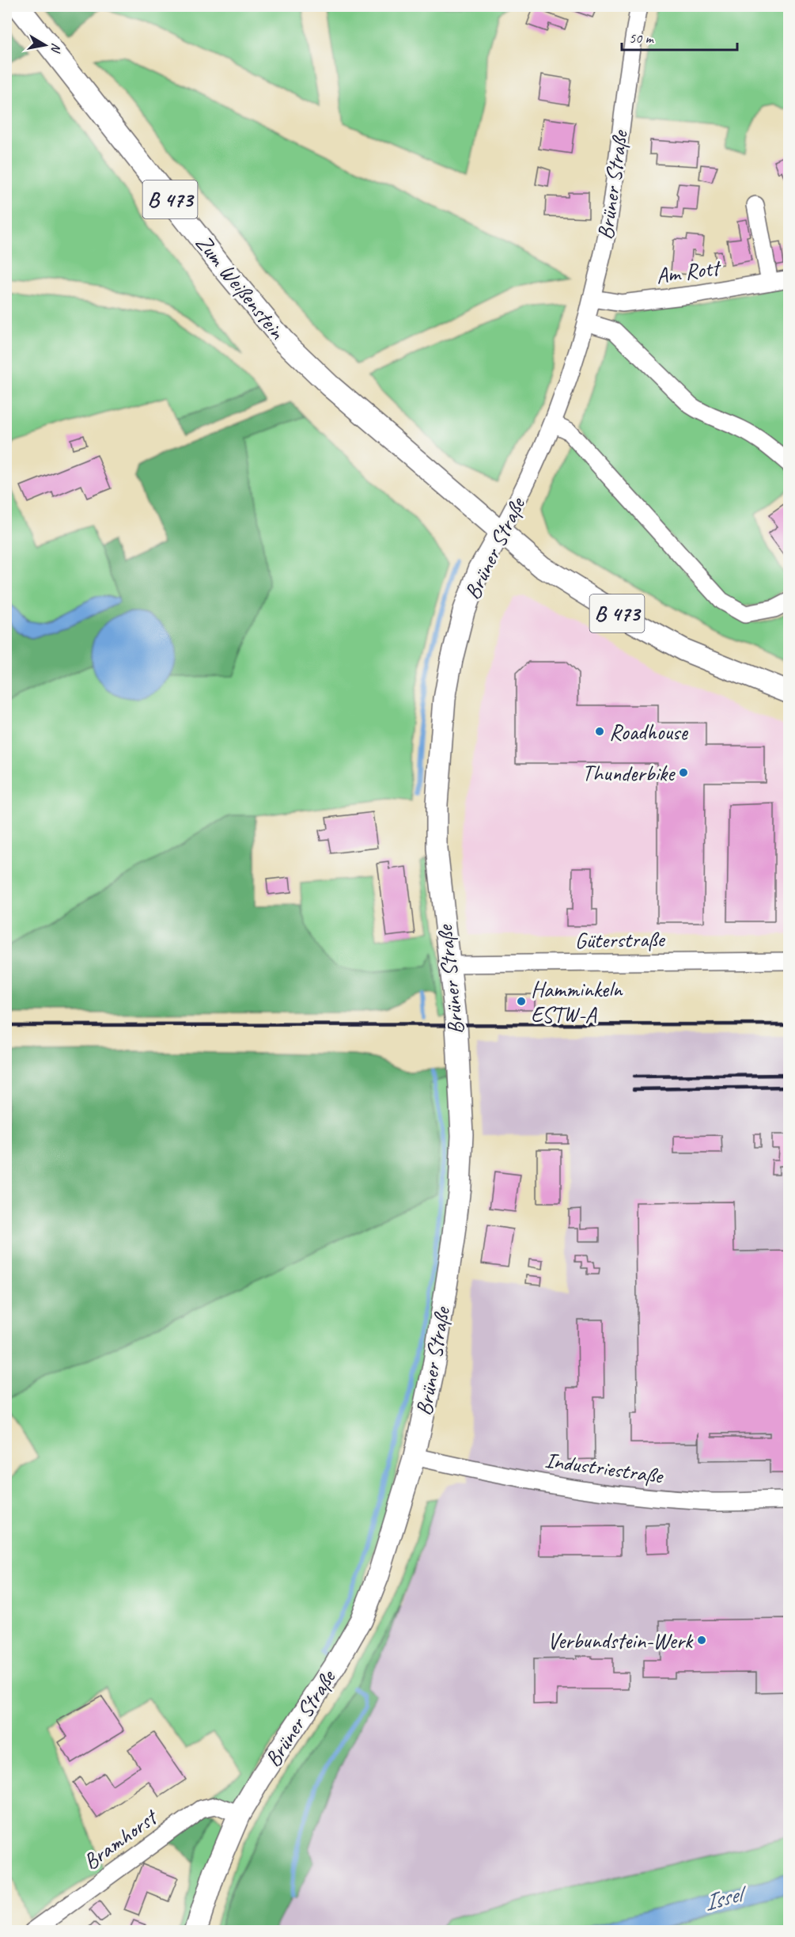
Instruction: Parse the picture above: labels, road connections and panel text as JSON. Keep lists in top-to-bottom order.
{
  "streets": {
    "main road": ["Brüner Straße", "B 473", "Zum Weißenstein"],
    "street": [
      "Am Rott",
      "Güterstraße",
      "Industriestraße",
      "Bramhorst"
    ]
  },
  "crossings": [
    ["Brüner Straße", "B 473"],
    ["Brüner Straße", "Am Rott"],
    ["Brüner Straße", "Zum Weißenstein"],
    ["Brüner Straße", "Güterstraße"],
    ["Brüner Straße", "Industriestraße"],
    ["Brüner Straße", "Bramhorst"],
    ["B 473", "Zum Weißenstein"]
  ],
  "water": ["Issel"],
  "places": [
    "Roadhouse",
    "Thunderbike",
    "Hamminkeln ESTW-A",
    "Verbundstein-Werk"
  ],
  "scale_bar": "50 m",
  "north": "right"
}
